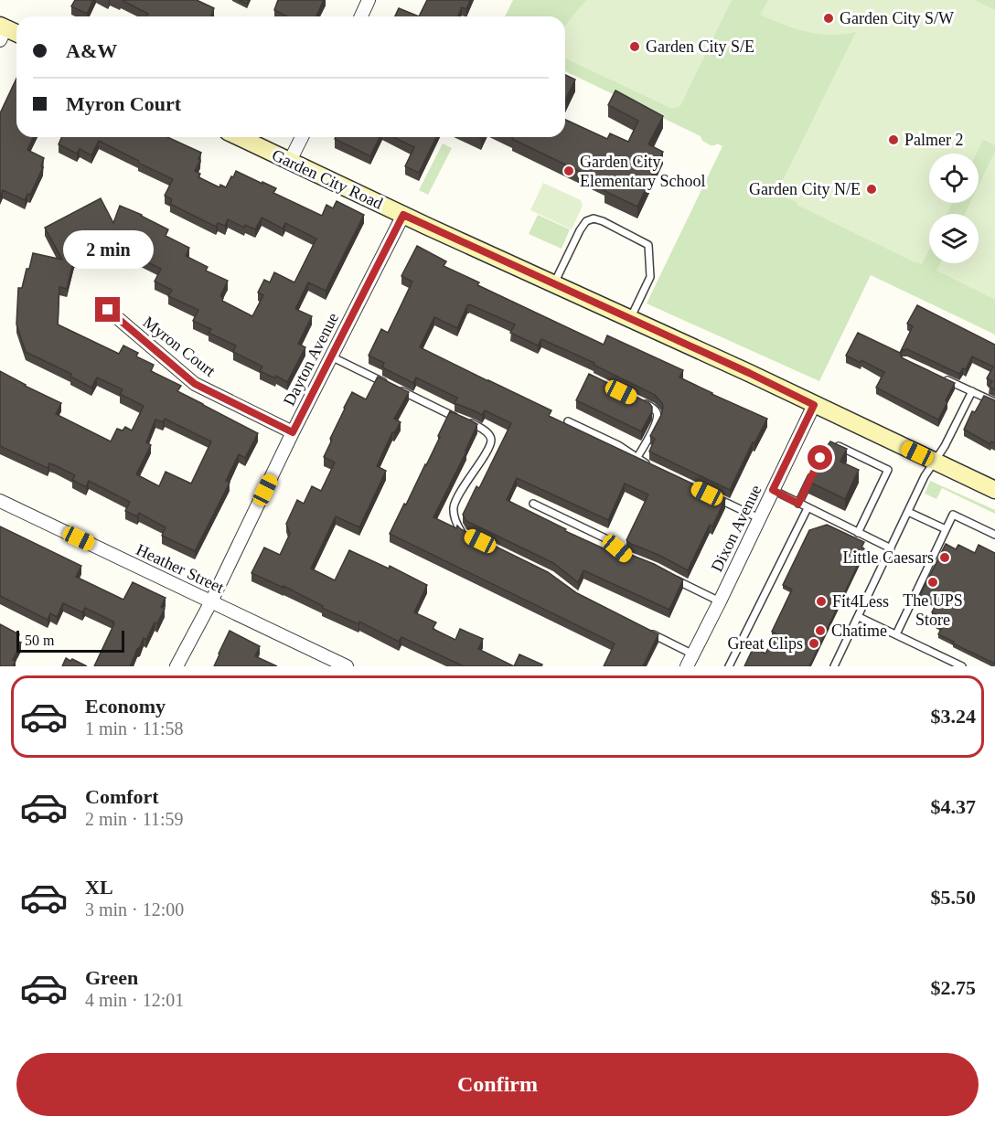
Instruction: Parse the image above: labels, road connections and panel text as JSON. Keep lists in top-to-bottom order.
{
  "streets": {
    "street": [
      "Garden City Road",
      "Myron Court",
      "Dayton Avenue",
      "Dixon Avenue",
      "Heather Street"
    ]
  },
  "crossings": [
    ["Garden City Road", "Dayton Avenue"],
    ["Garden City Road", "Dixon Avenue"],
    ["Myron Court", "Dayton Avenue"],
    ["Dayton Avenue", "Heather Street"]
  ],
  "places": [
    "Garden City S/W",
    "Garden City S/E",
    "Palmer 2",
    "Garden City Elementary School",
    "Garden City N/E",
    "Little Caesars",
    "The UPS Store",
    "Fit4Less",
    "Chatime",
    "Great Clips"
  ],
  "scale_bar": "50 m",
  "page": {
    "banner": ["A&W", "Myron Court"],
    "bubble": "2 min",
    "scale": "50 m",
    "list": [
      {
        "name": "Economy",
        "note": "1 min · 11:58",
        "value": "$3.24"
      },
      {
        "name": "Comfort",
        "note": "2 min · 11:59",
        "value": "$4.37"
      },
      {
        "name": "XL",
        "note": "3 min · 12:00",
        "value": "$5.50"
      },
      {
        "name": "Green",
        "note": "4 min · 12:01",
        "value": "$2.75"
      }
    ],
    "buttons": "Confirm"
  }
}
